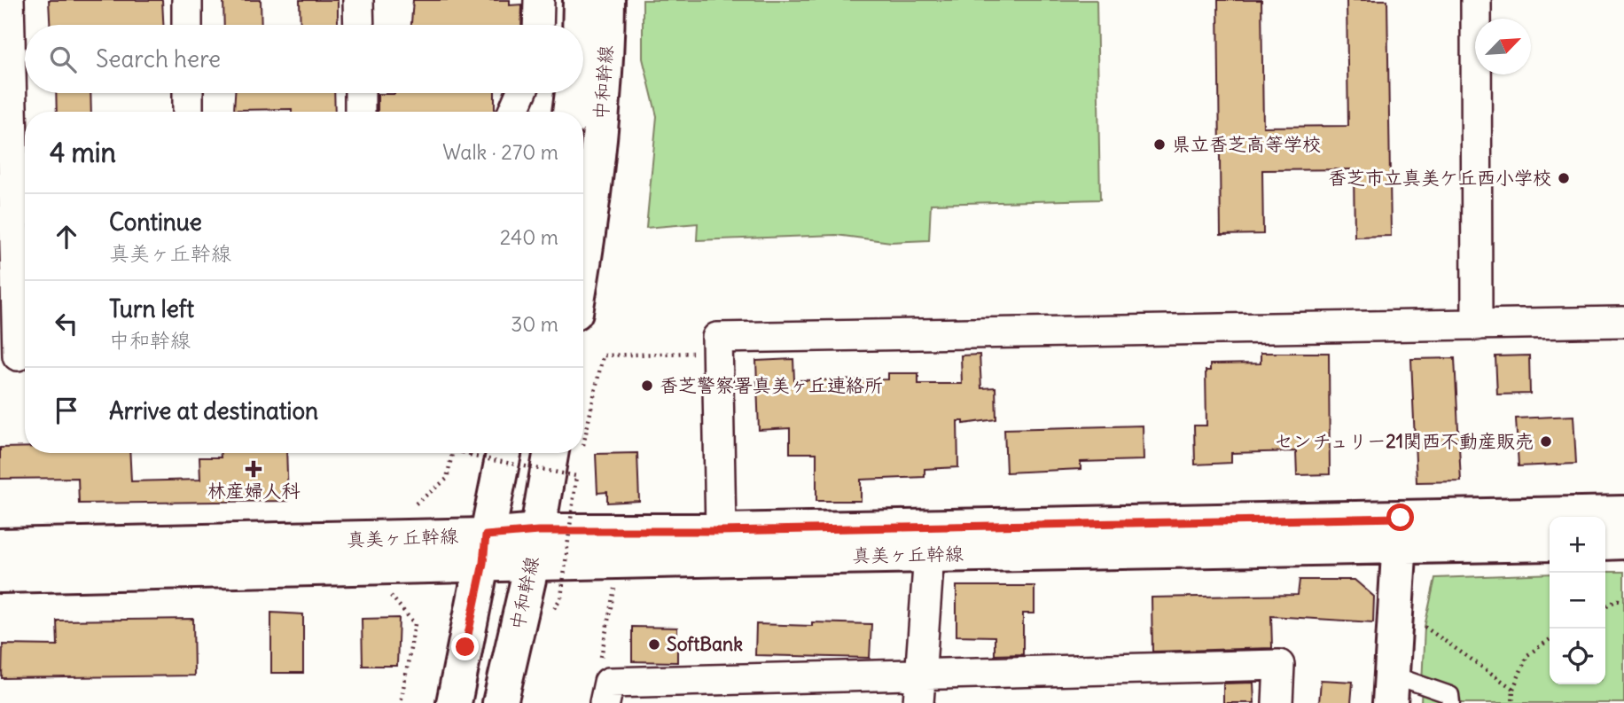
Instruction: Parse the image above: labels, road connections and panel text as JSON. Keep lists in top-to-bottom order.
{
  "streets": {
    "street": ["中和幹線", "真美ヶ丘幹線"]
  },
  "crossings": [
    ["中和幹線", "真美ヶ丘幹線"]
  ],
  "places": {
    "other": [
      "県立香芝高等学校",
      "香芝市立真美ケ丘西小学校",
      "香芝警察署真美ヶ丘連絡所",
      "センチュリー21関西不動産販売",
      "SoftBank"
    ],
    "health": ["林産婦人科"]
  },
  "north": "top right",
  "page": {
    "search": "Search here",
    "heading": ["4 min", "Walk · 270 m"],
    "list": [
      ["Continue", "真美ヶ丘幹線", "240 m"],
      ["Turn left", "中和幹線", "30 m"],
      "Arrive at destination"
    ],
    "map_buttons": ["+", "−"]
  }
}
